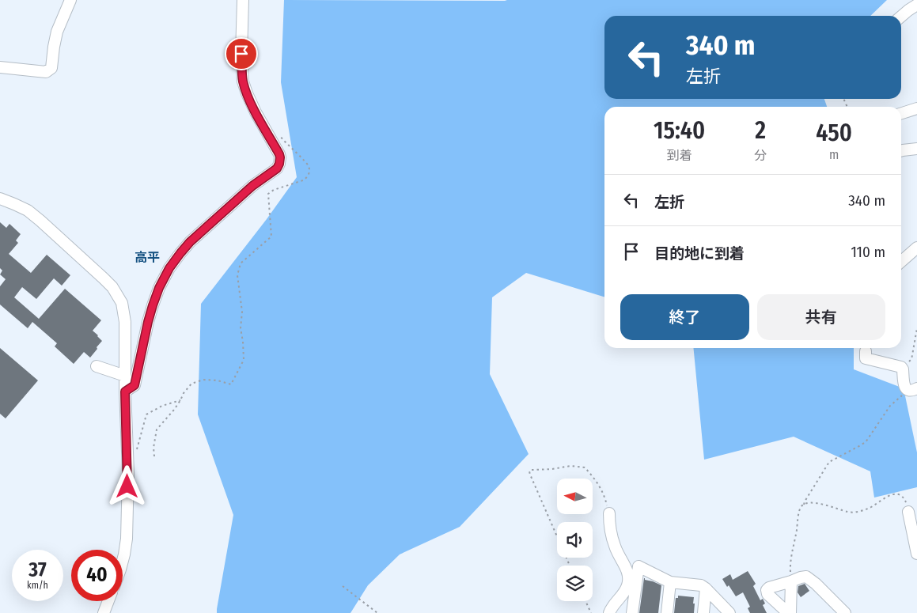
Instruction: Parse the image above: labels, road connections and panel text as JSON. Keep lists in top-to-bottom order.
{
  "districts": ["高平"],
  "north": "left",
  "page": {
    "turn": ["340 m", "左折"],
    "eta": [
      "15:40",
      "到着",
      "2",
      "分",
      "450",
      "m"
    ],
    "list": [
      {
        "name": "左折",
        "value": "340 m"
      },
      {
        "name": "目的地に到着",
        "value": "110 m"
      }
    ],
    "buttons": ["終了", "共有"],
    "speed": "37 km/h",
    "limit": "40"
  }
}
